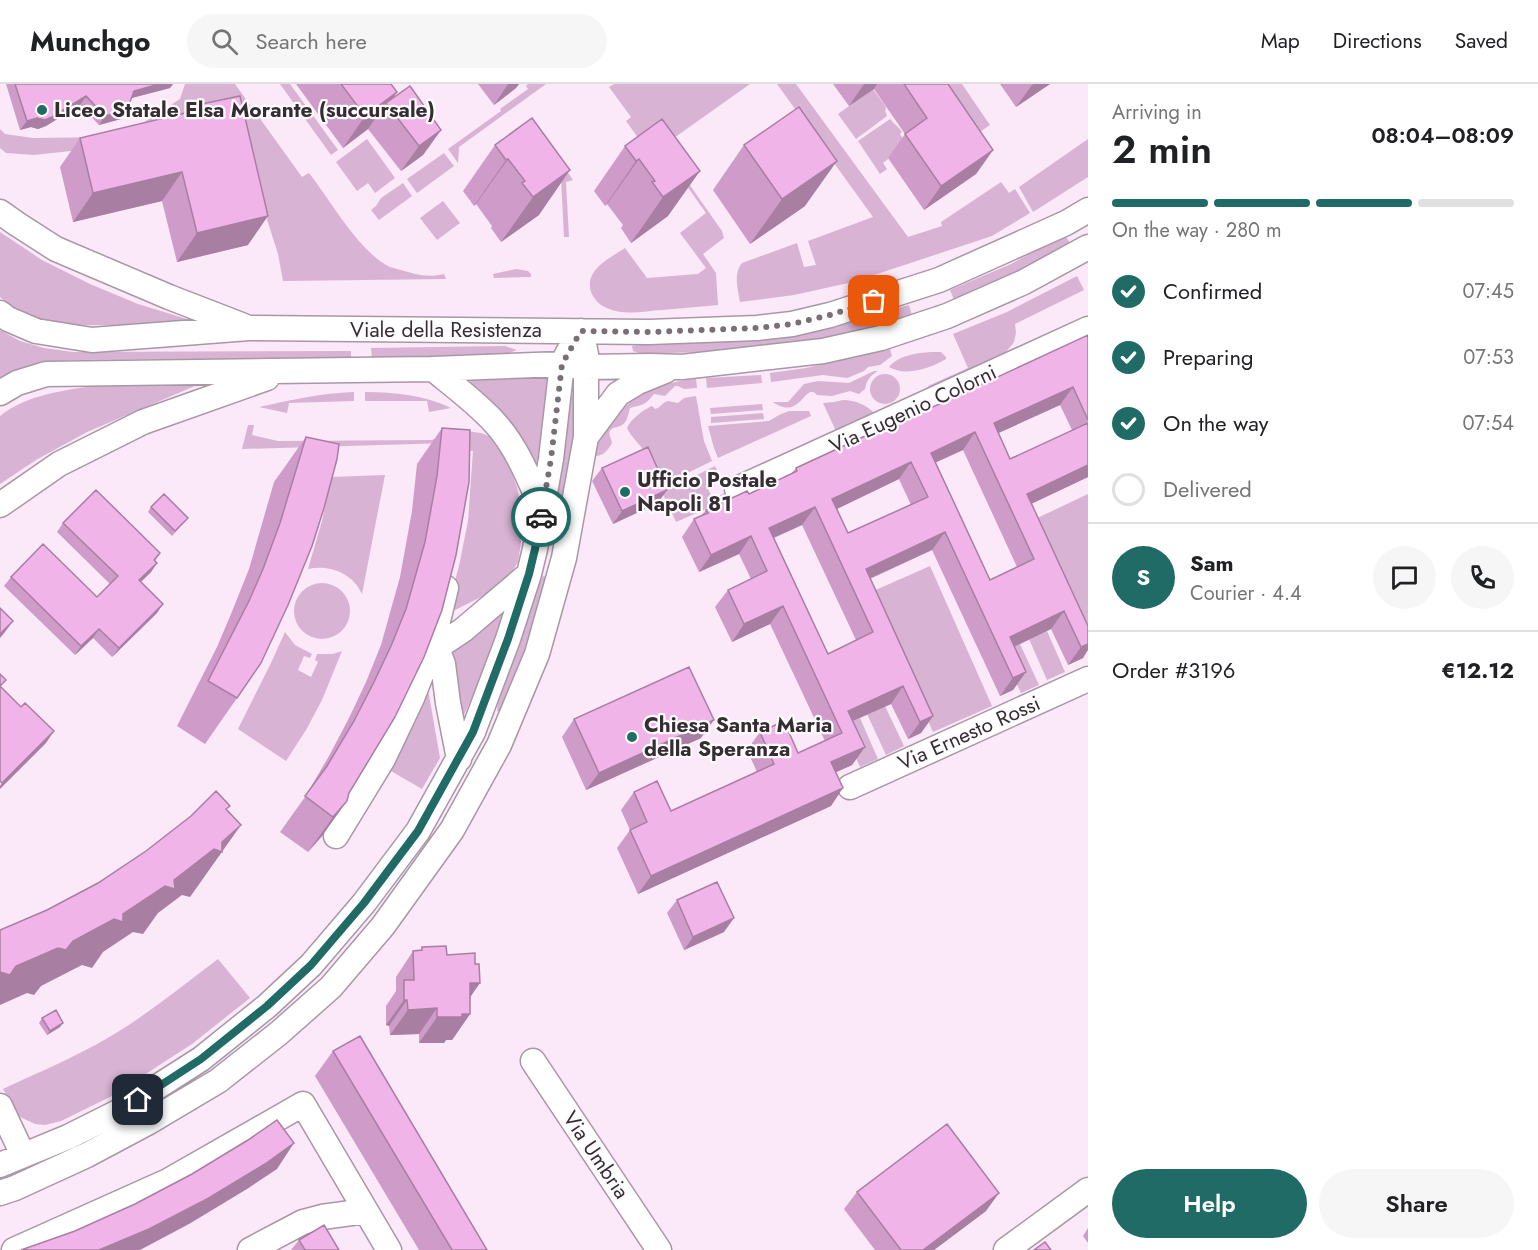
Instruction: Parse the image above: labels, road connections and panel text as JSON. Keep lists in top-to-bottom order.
{
  "streets": {
    "street": [
      "Viale della Resistenza",
      "Via Eugenio Colorni",
      "Via Ernesto Rossi",
      "Via Umbria"
    ]
  },
  "places": ["Liceo Statale Elsa Morante (succursale)", "Ufficio Postale Napoli 81", "Chiesa Santa Maria della Speranza"],
  "page": {
    "header": "Munchgo",
    "search": "Search here",
    "nav": ["Map", "Directions", "Saved"],
    "heading": ["2 min", "Arriving in", "08:04–08:09"],
    "panel": [
      "Sam",
      "Courier · 4.4",
      "Order #3196",
      "€12.12"
    ],
    "bar": "On the way · 280 m",
    "list": [
      ["Confirmed", "07:45"],
      ["Preparing", "07:53"],
      ["On the way", "07:54"],
      "Delivered"
    ],
    "round": "S",
    "buttons": ["Help", "Share"]
  }
}
